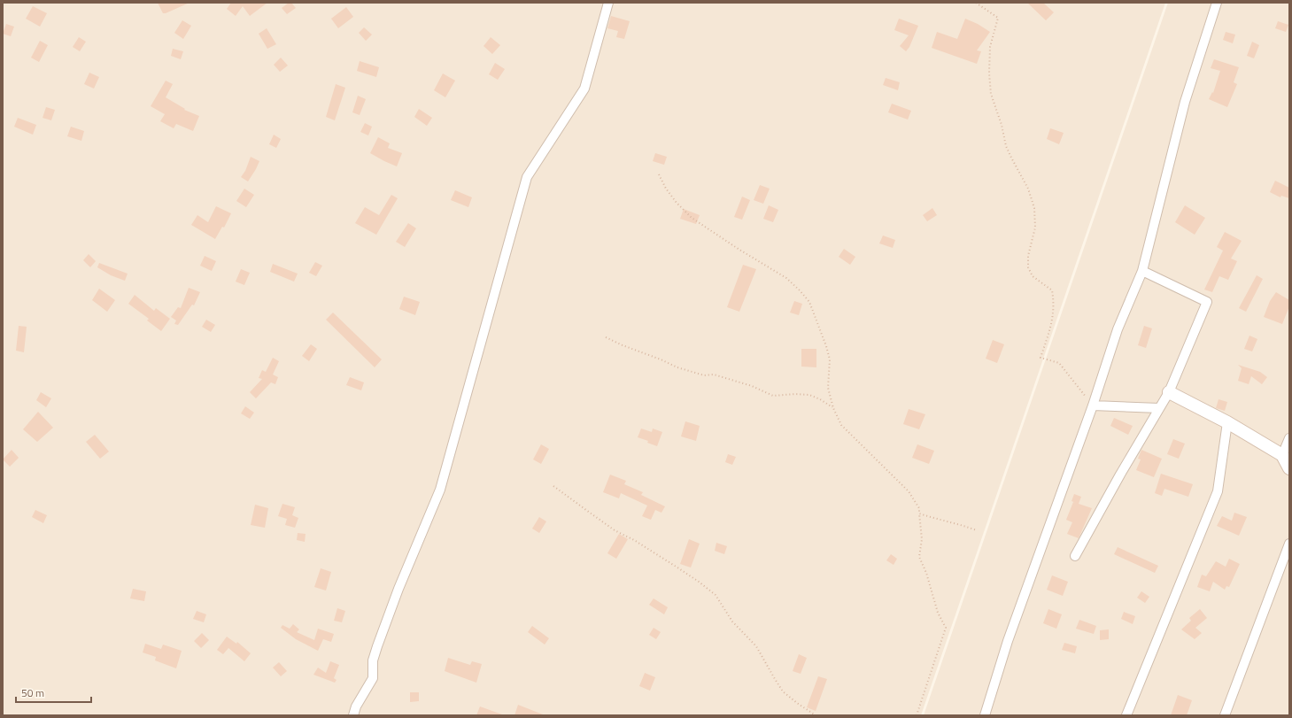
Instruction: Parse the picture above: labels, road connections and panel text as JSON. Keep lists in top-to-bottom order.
{
  "scale_bar": "50 m"
}
